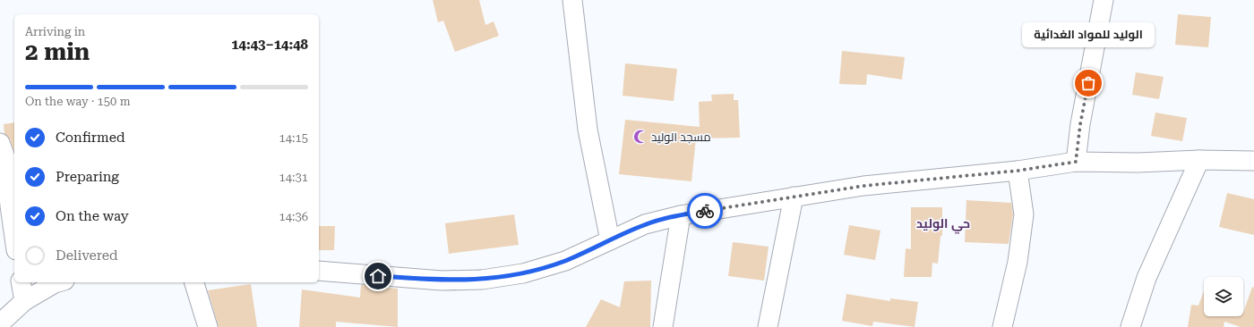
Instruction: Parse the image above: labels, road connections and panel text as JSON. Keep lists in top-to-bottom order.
{
  "districts": ["حي الوليد"],
  "places": {
    "other": ["الوليد للمواد الغدائية"],
    "mosque": ["مسجد الوليد"]
  },
  "page": {
    "heading": ["2 min", "Arriving in", "14:43–14:48"],
    "bubble": "الوليد للمواد الغدائية",
    "bar": "On the way · 150 m",
    "list": [
      ["Confirmed", "14:15"],
      ["Preparing", "14:31"],
      ["On the way", "14:36"],
      "Delivered"
    ]
  }
}
